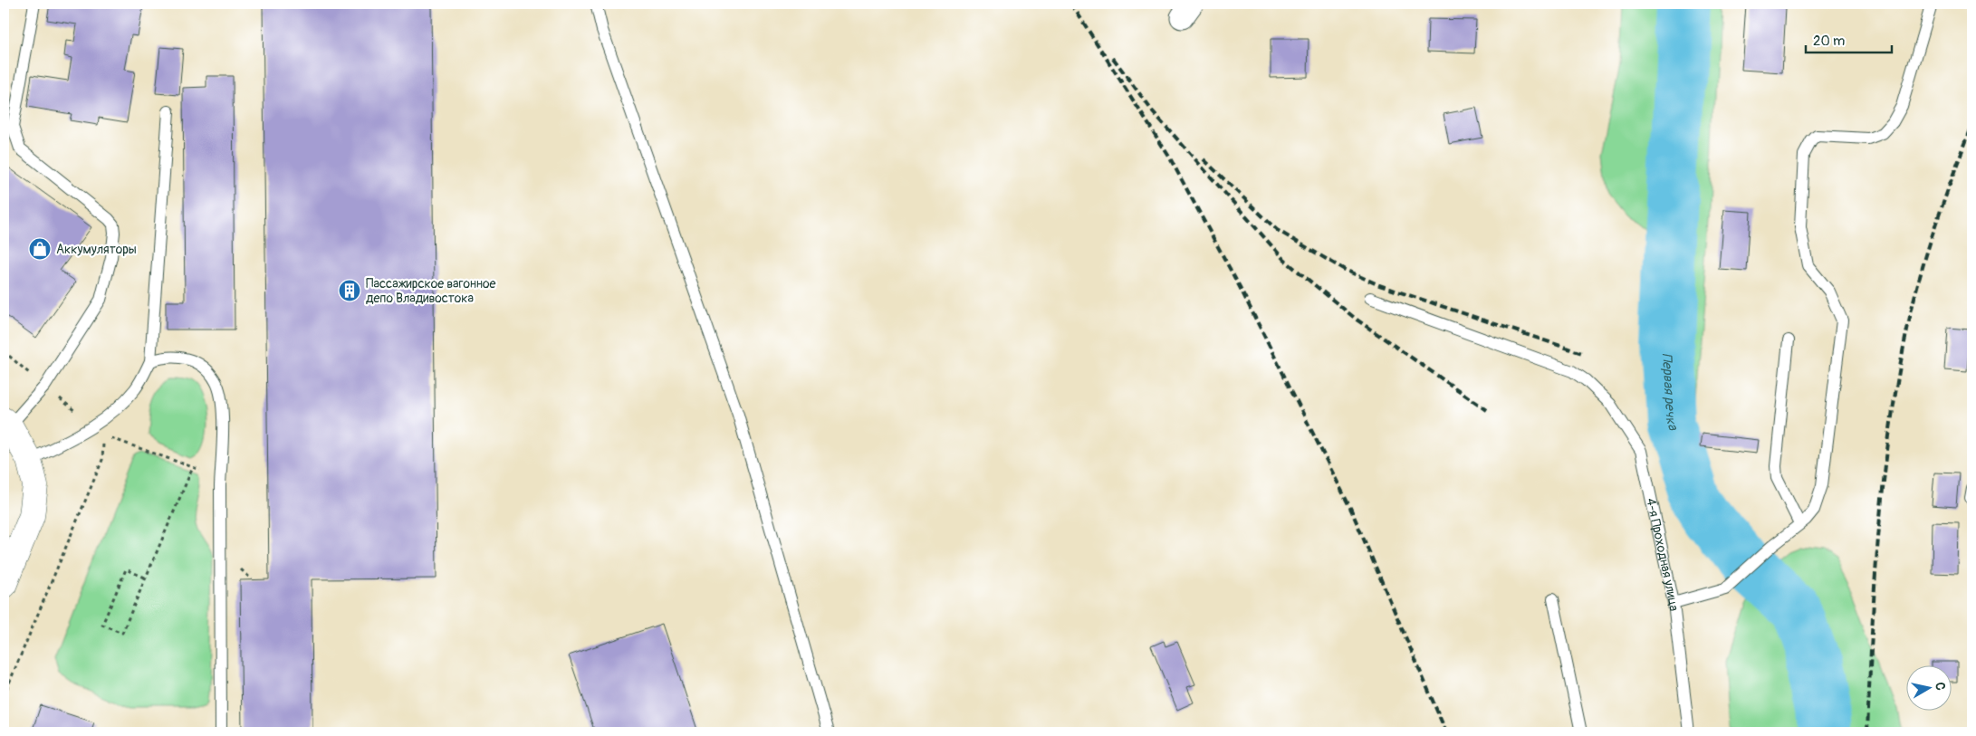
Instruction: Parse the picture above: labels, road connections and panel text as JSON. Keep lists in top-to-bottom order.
{
  "streets": {
    "lane": ["4-я Проходная улица"]
  },
  "water": ["Первая речка"],
  "places": {
    "shop": ["Аккумуляторы"],
    "building": ["Пассажирское вагонное депо Владивостока"]
  },
  "scale_bar": "20 m",
  "north": "right"
}
